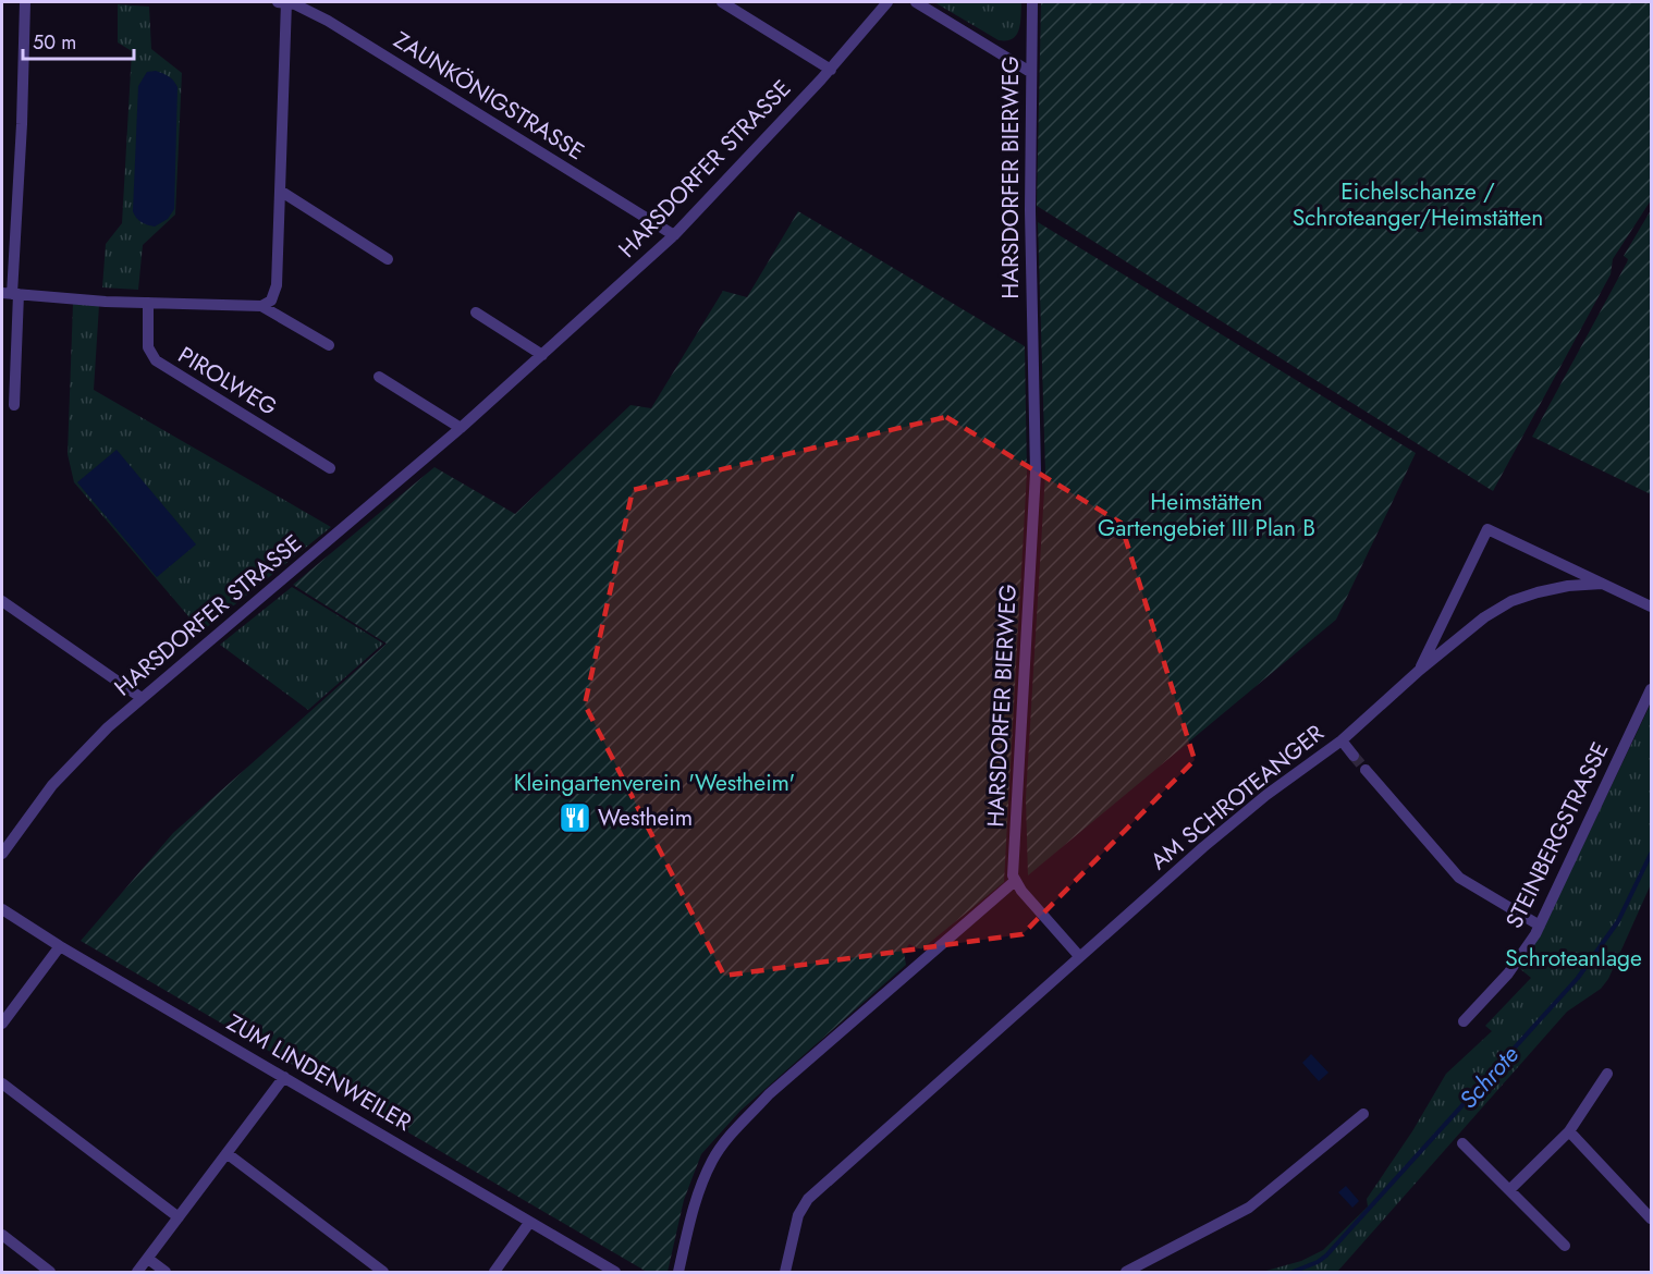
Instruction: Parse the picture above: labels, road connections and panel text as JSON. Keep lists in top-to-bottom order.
{
  "streets": {
    "street": [
      "ZAUNKÖNIGSTRASSE",
      "HARSDORFER STRASSE",
      "HARSDORFER BIERWEG",
      "PIROLWEG",
      "AM SCHROTEANGER",
      "STEINBERGSTRASSE",
      "ZUM LINDENWEILER"
    ]
  },
  "crossings": [
    ["ZAUNKÖNIGSTRASSE", "HARSDORFER STRASSE"]
  ],
  "water": ["Schrote"],
  "parks": [
    "Eichelschanze / Schroteanger/Heimstätten",
    "Heimstätten Gartengebiet III Plan B",
    "Kleingartenverein 'Westheim'",
    "Schroteanlage"
  ],
  "places": {
    "restaurant": ["Westheim"]
  },
  "scale_bar": "50 m"
}
